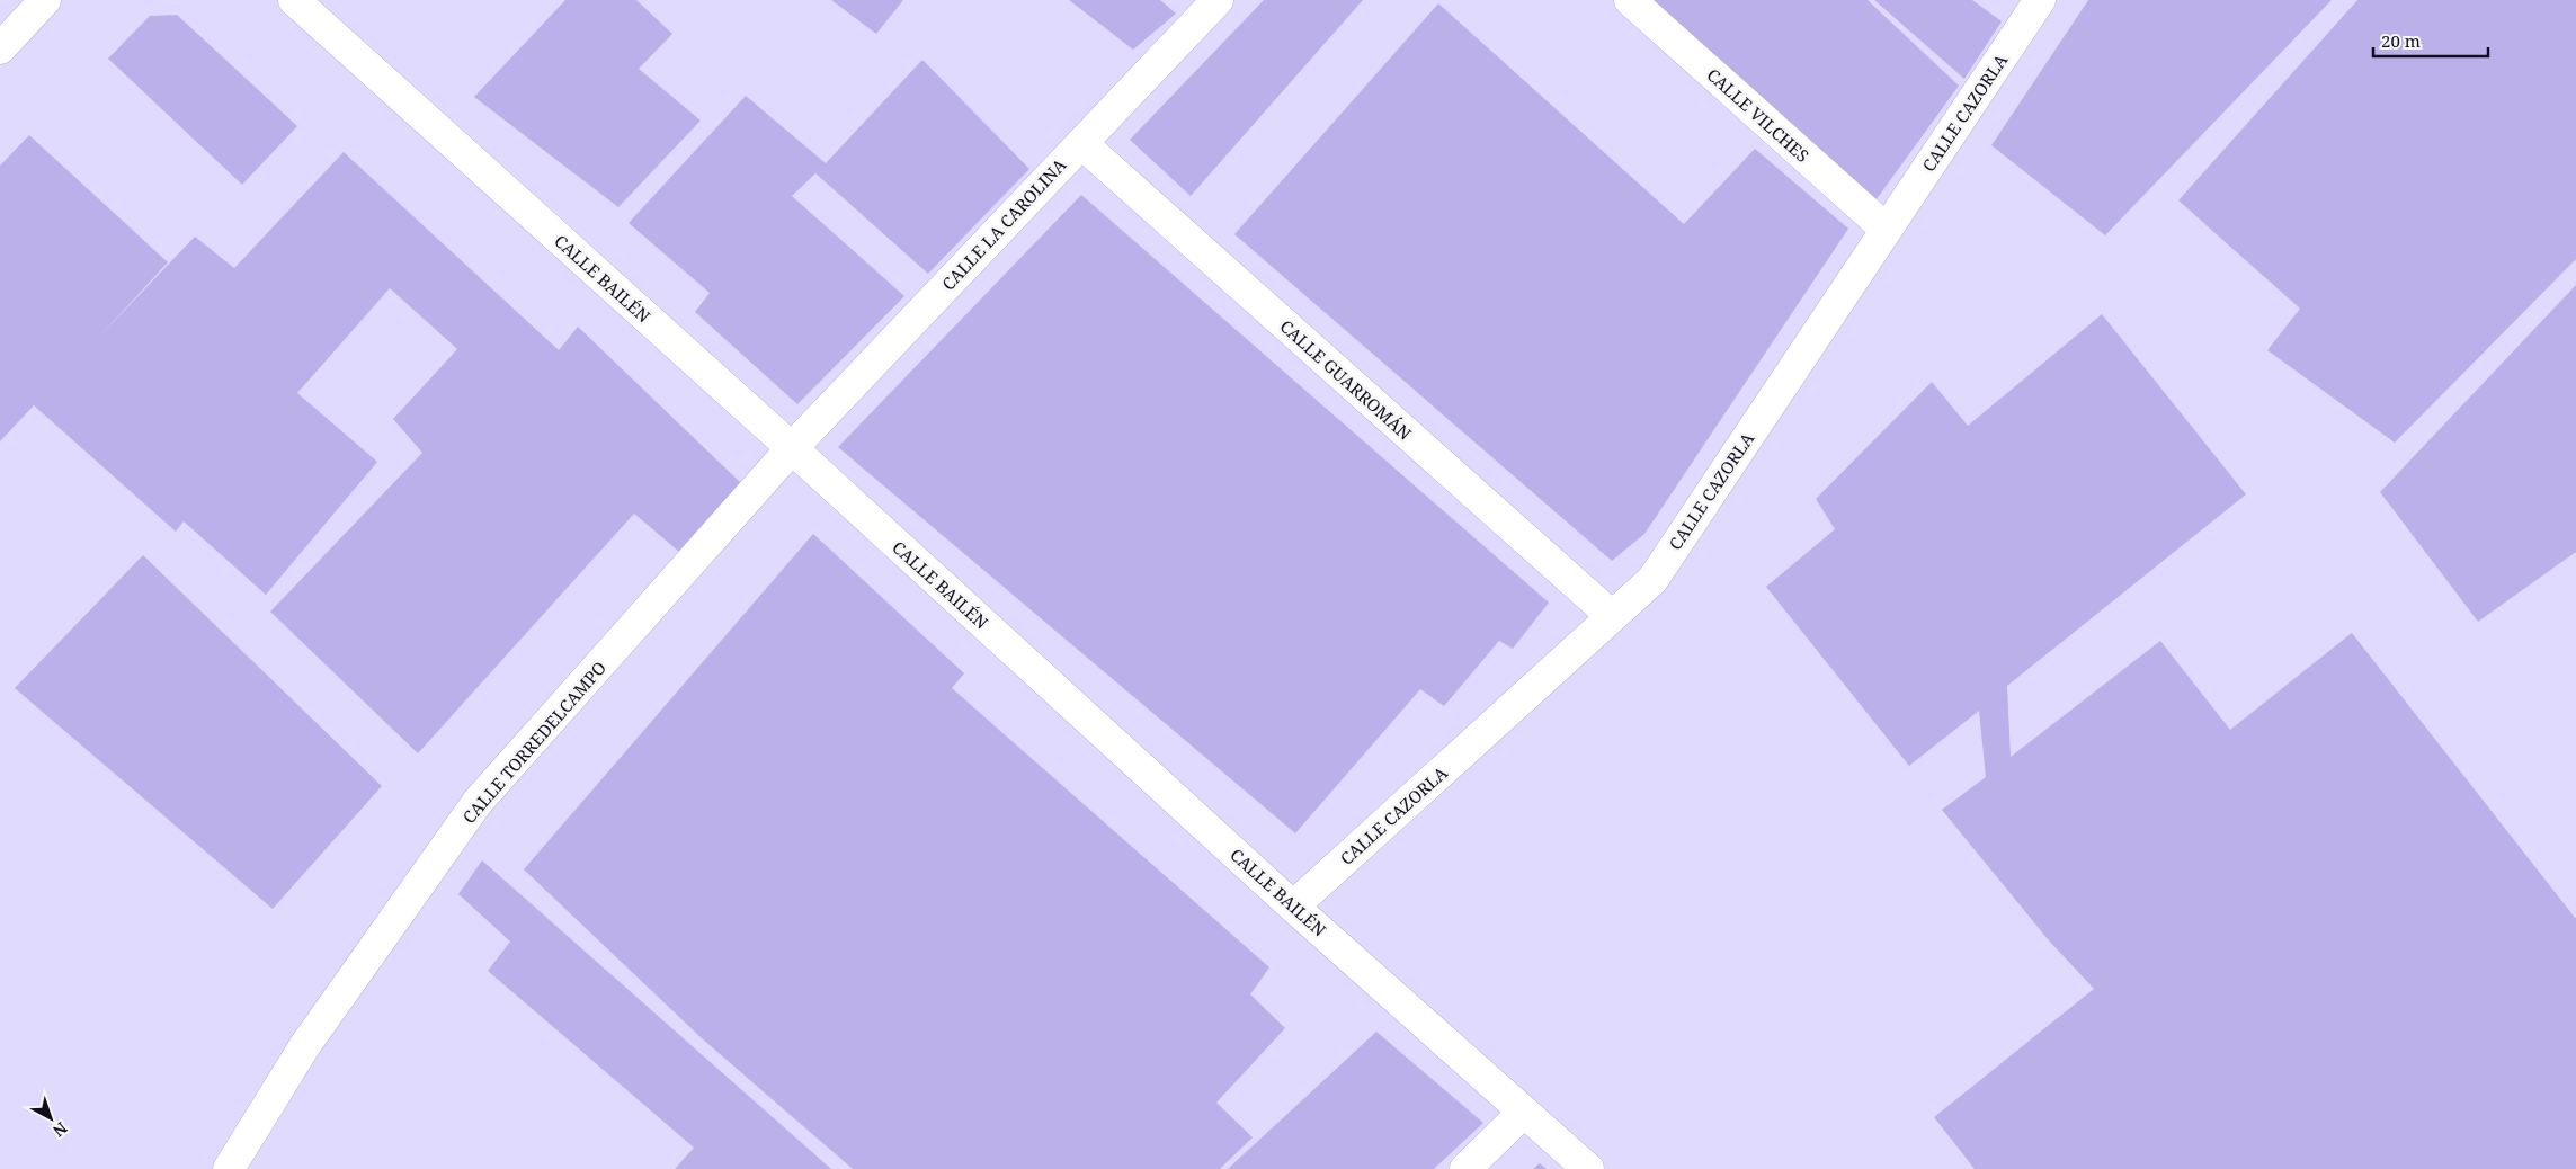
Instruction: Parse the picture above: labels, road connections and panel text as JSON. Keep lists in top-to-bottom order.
{
  "streets": {
    "street": [
      "CALLE CAZORLA",
      "CALLE VILCHES",
      "CALLE LA CAROLINA",
      "CALLE BAILÉN",
      "CALLE GUARROMÁN",
      "CALLE TORREDELCAMPO"
    ]
  },
  "crossings": [
    ["CALLE CAZORLA", "CALLE VILCHES"],
    ["CALLE CAZORLA", "CALLE BAILÉN"],
    ["CALLE CAZORLA", "CALLE GUARROMÁN"],
    ["CALLE LA CAROLINA", "CALLE BAILÉN"],
    ["CALLE LA CAROLINA", "CALLE GUARROMÁN"],
    ["CALLE LA CAROLINA", "CALLE TORREDELCAMPO"],
    ["CALLE BAILÉN", "CALLE TORREDELCAMPO"]
  ],
  "scale_bar": "20 m",
  "north": "bottom right"
}
